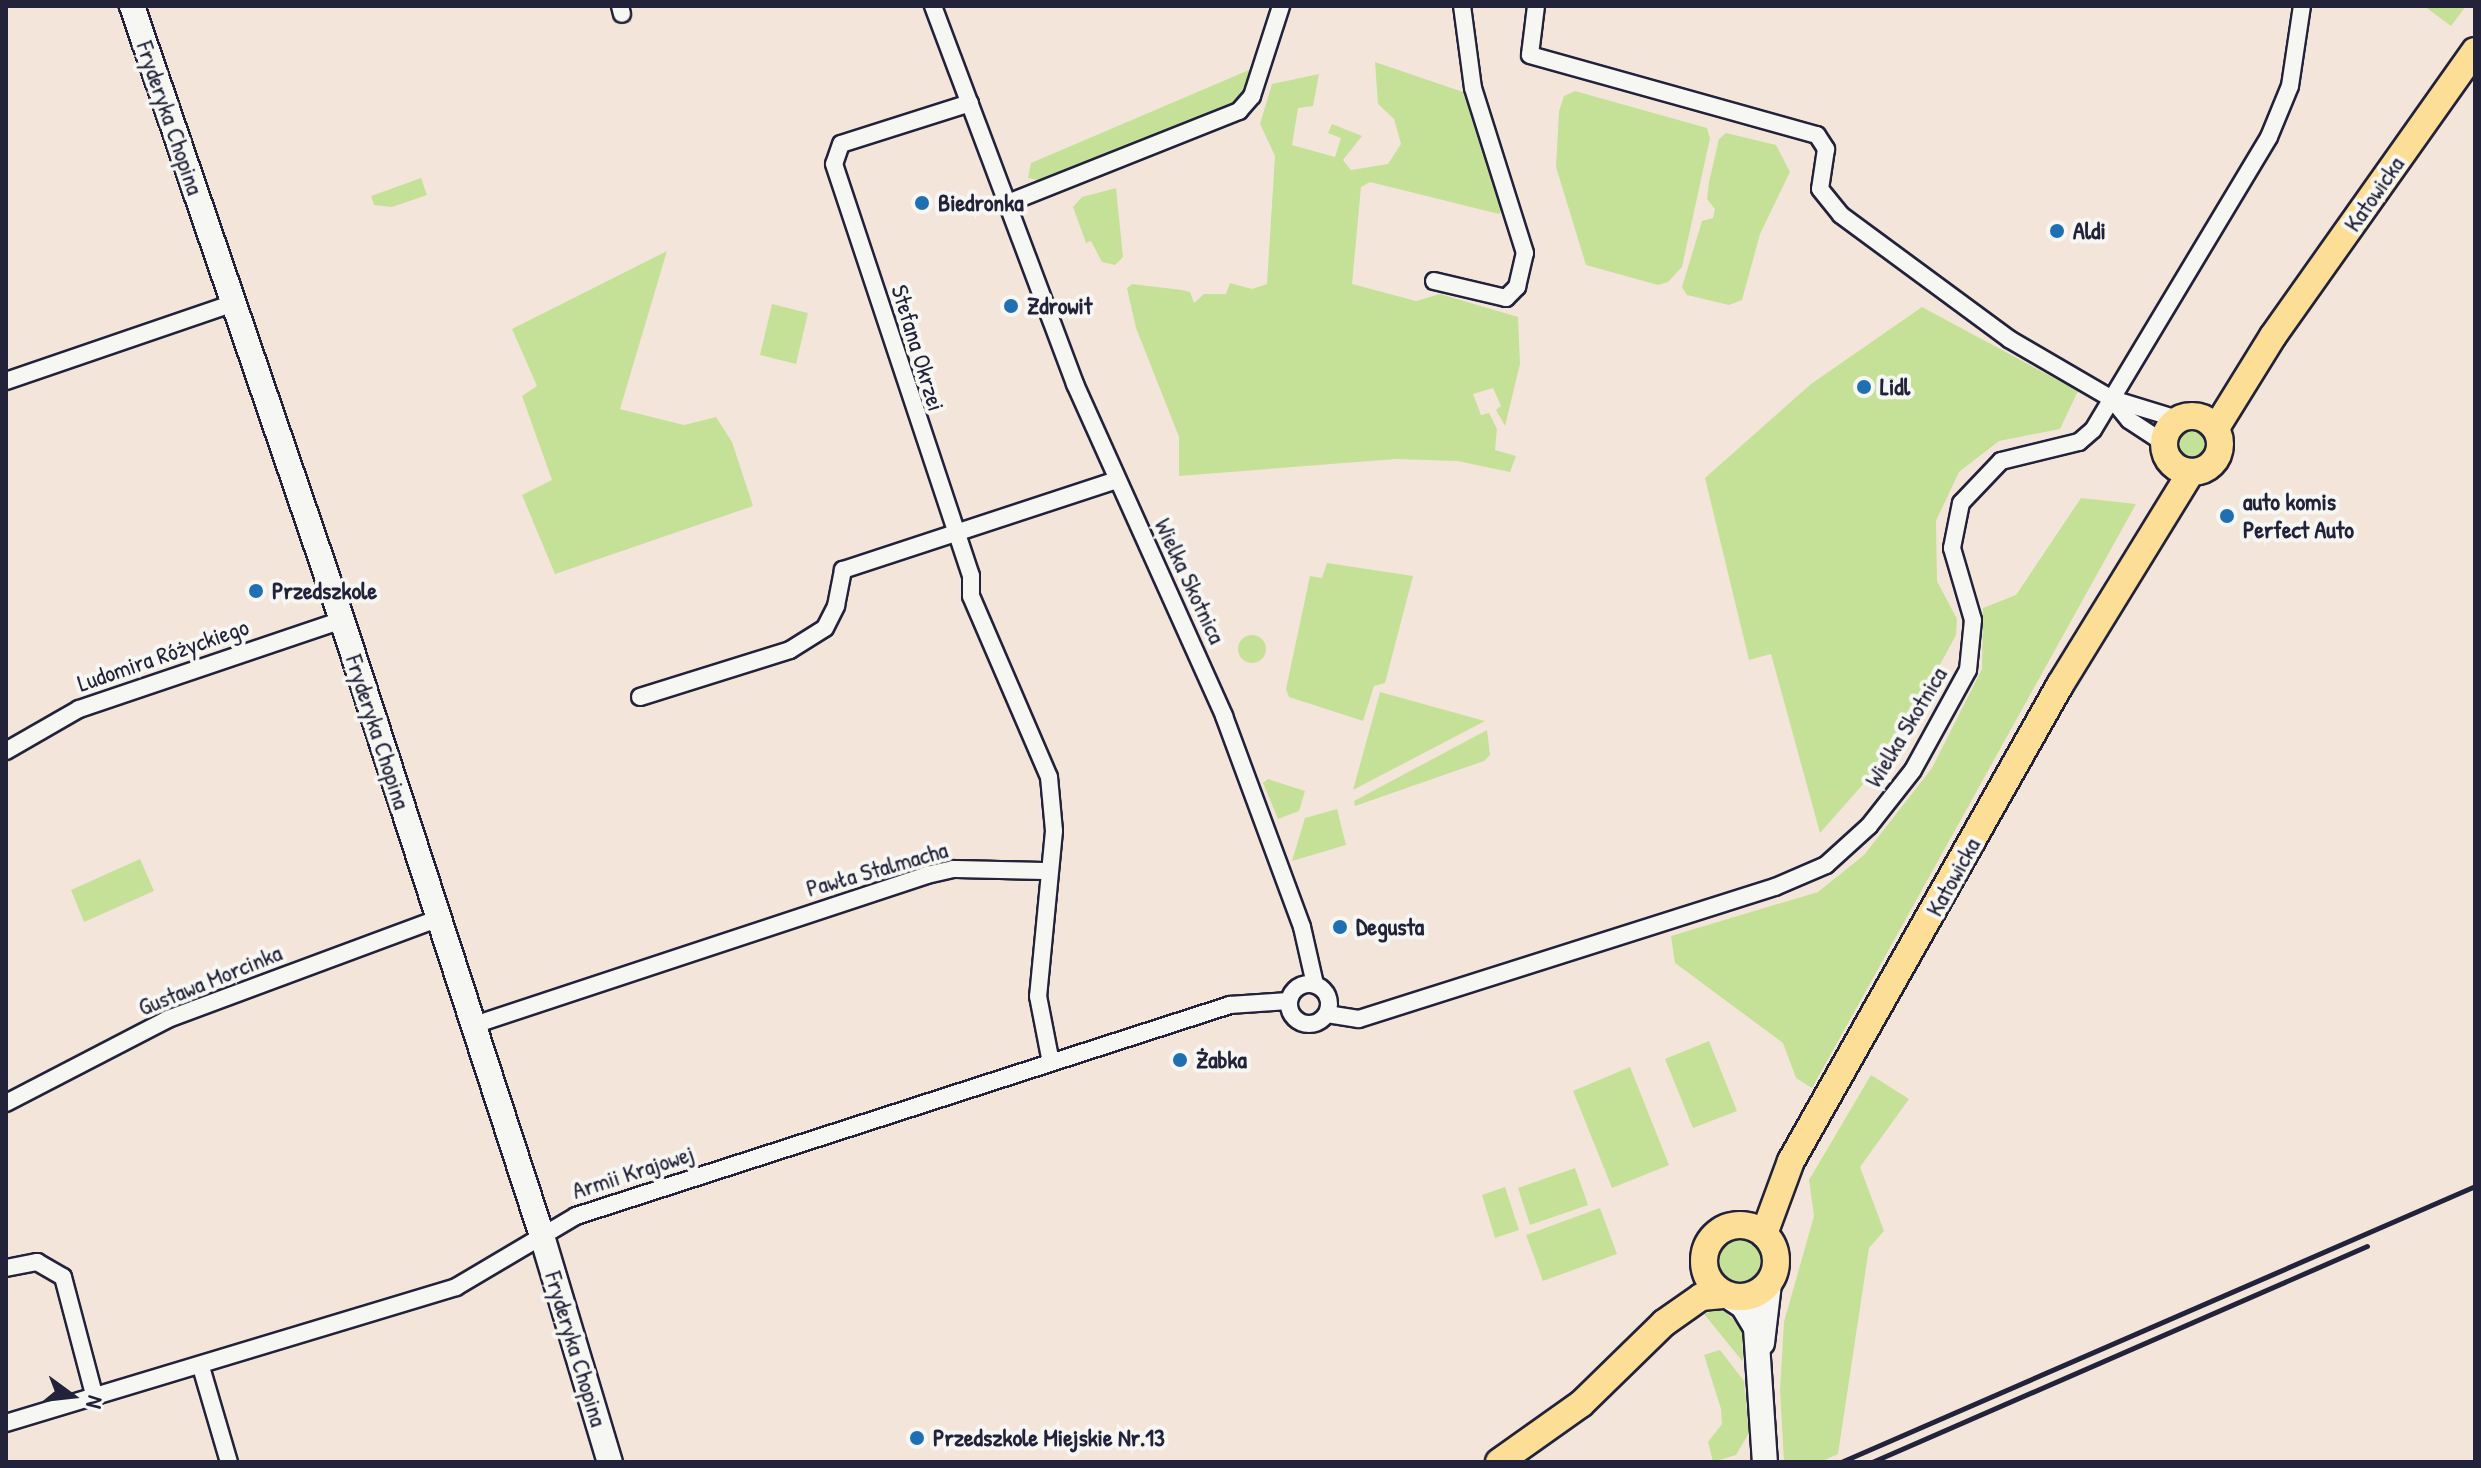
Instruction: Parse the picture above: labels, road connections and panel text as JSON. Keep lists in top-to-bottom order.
{
  "streets": {
    "main road": ["Katowicka"],
    "street": [
      "Fryderyka Chopina",
      "Stefana Okrzei",
      "Wielka Skotnica",
      "Ludomira Różyckiego",
      "Pawła Stalmacha",
      "Gustawa Morcinka",
      "Armii Krajowej"
    ]
  },
  "crossings": [
    ["Fryderyka Chopina", "Ludomira Różyckiego"],
    ["Fryderyka Chopina", "Pawła Stalmacha"],
    ["Fryderyka Chopina", "Gustawa Morcinka"],
    ["Fryderyka Chopina", "Armii Krajowej"],
    ["Stefana Okrzei", "Wielka Skotnica"],
    ["Wielka Skotnica", "Armii Krajowej"]
  ],
  "places": [
    "Biedronka",
    "Aldi",
    "Zdrowit",
    "Lidl",
    "auto komis Perfect Auto",
    "Przedszkole",
    "Degusta",
    "Żabka",
    "Przedszkole Miejskie Nr.13"
  ],
  "north": "right"
}
